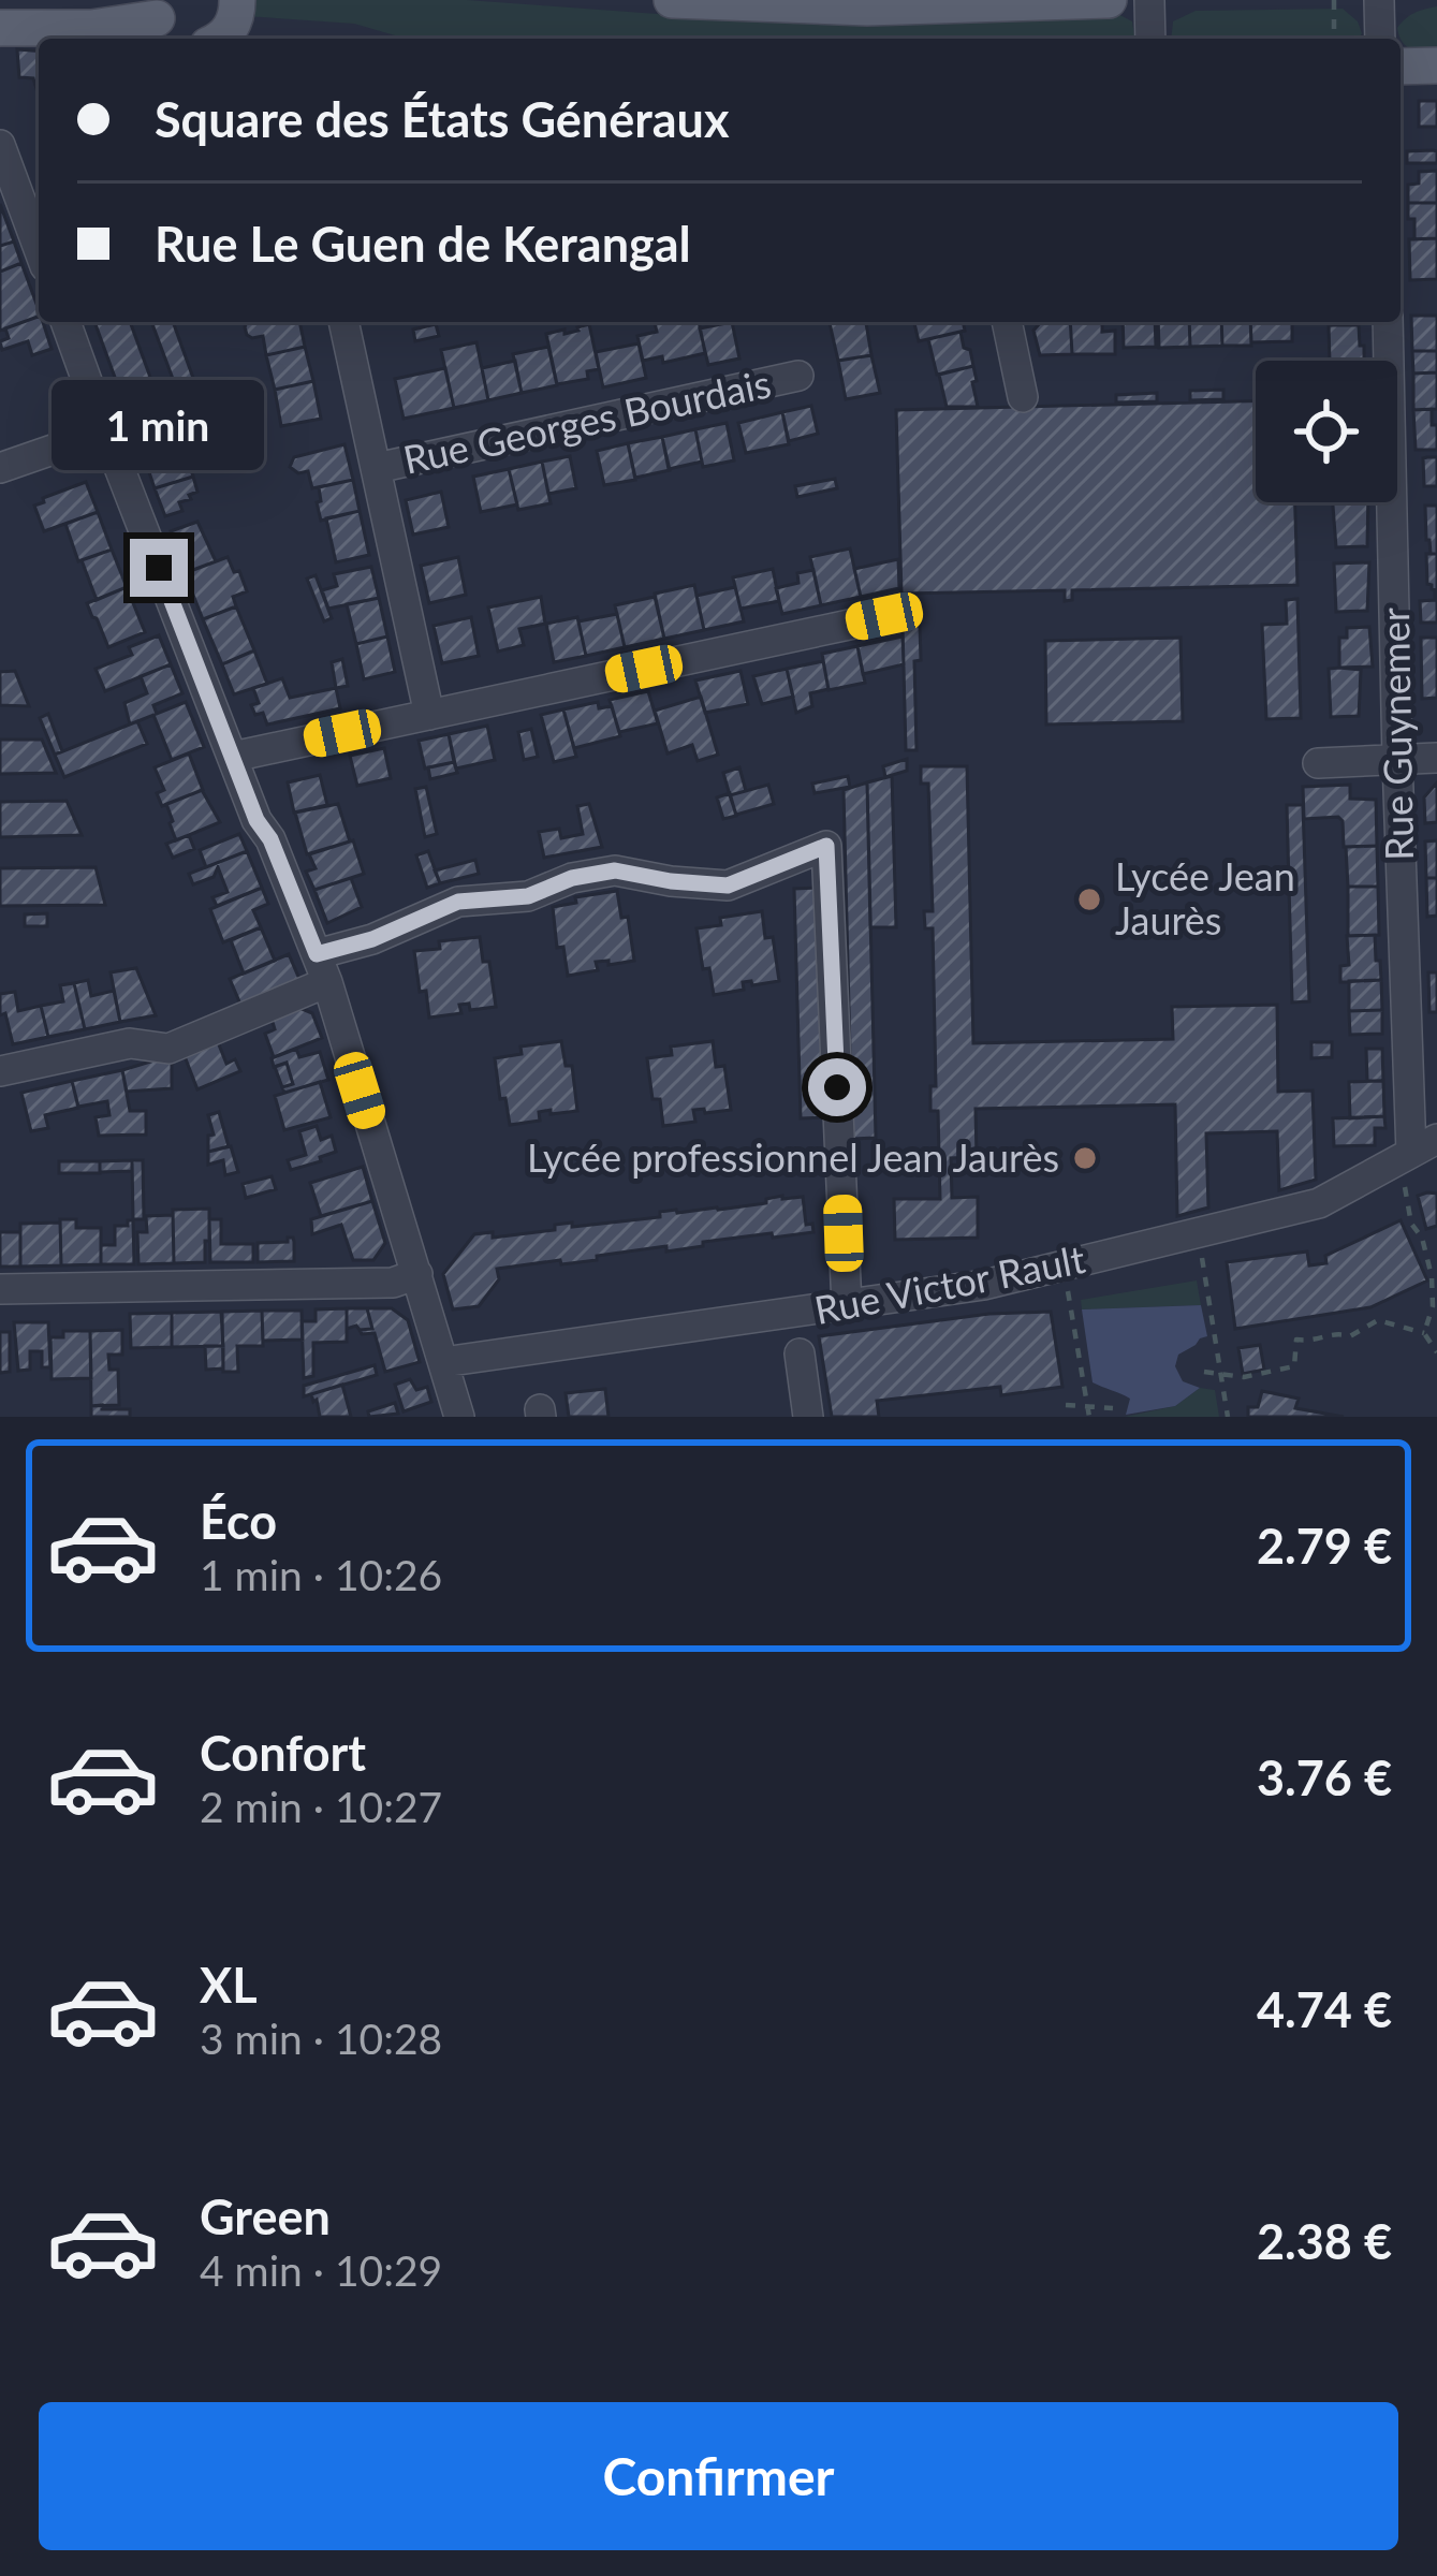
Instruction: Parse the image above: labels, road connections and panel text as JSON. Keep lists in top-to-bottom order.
{
  "streets": {
    "street": ["Rue Georges Bourdais", "Rue Guynemer", "Rue Victor Rault"]
  },
  "crossings": [
    ["Rue Guynemer", "Rue Victor Rault"]
  ],
  "places": ["Lycée Jean Jaurès", "Lycée professionnel Jean Jaurès"],
  "page": {
    "banner": ["Square des États Généraux", "Rue Le Guen de Kerangal"],
    "bubble": "1 min",
    "list": [
      {
        "name": "Éco",
        "note": "1 min · 10:26",
        "value": "2.79 €"
      },
      {
        "name": "Confort",
        "note": "2 min · 10:27",
        "value": "3.76 €"
      },
      {
        "name": "XL",
        "note": "3 min · 10:28",
        "value": "4.74 €"
      },
      {
        "name": "Green",
        "note": "4 min · 10:29",
        "value": "2.38 €"
      }
    ],
    "buttons": "Confirmer"
  }
}
